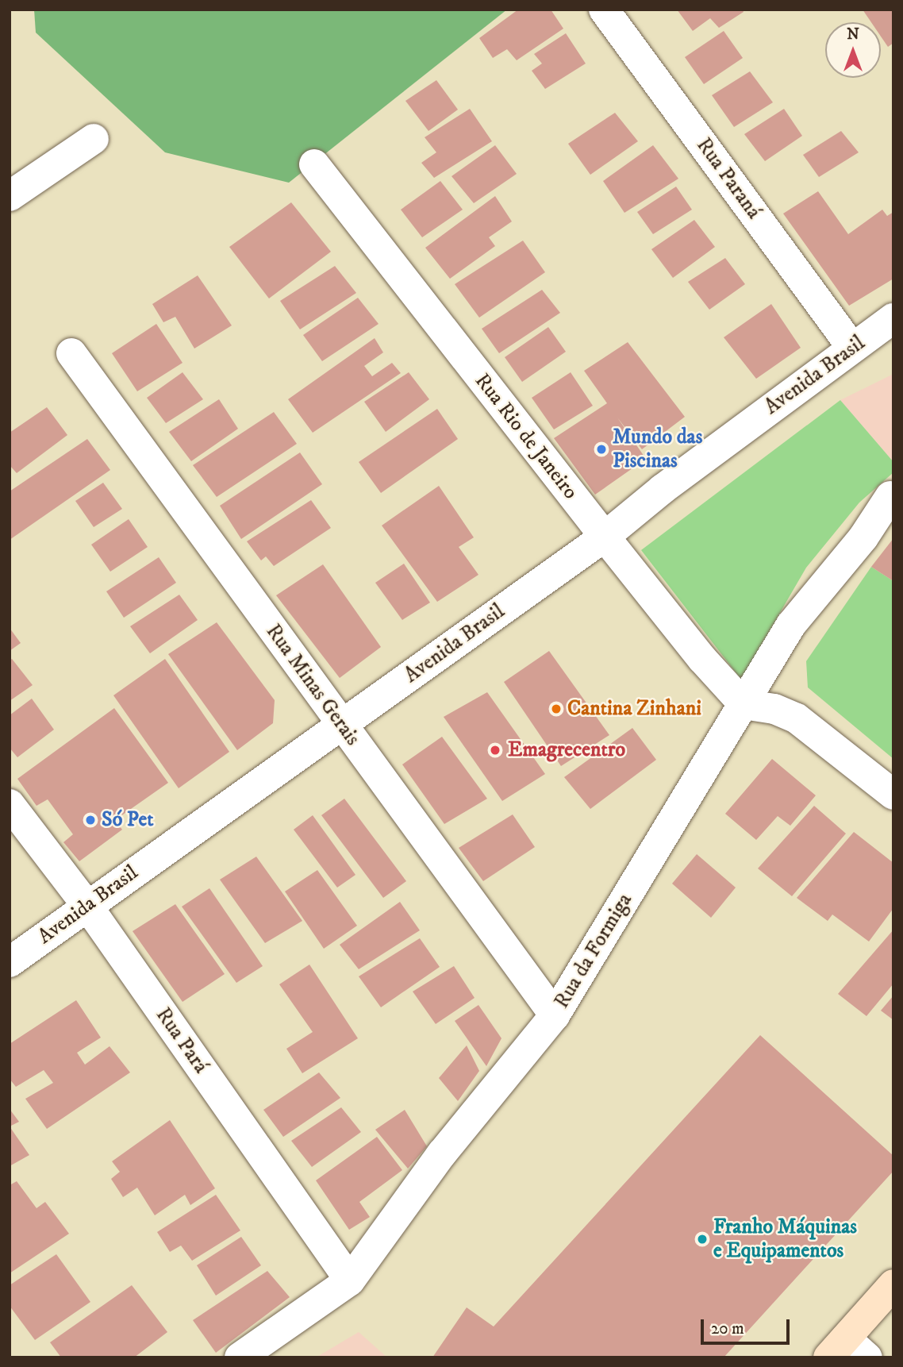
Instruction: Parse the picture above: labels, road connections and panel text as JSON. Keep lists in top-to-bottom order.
{
  "streets": {
    "street": [
      "Rua Paraná",
      "Avenida Brasil",
      "Rua Rio de Janeiro",
      "Rua Minas Gerais",
      "Rua da Formiga",
      "Rua Pará"
    ]
  },
  "crossings": [
    ["Rua Paraná", "Avenida Brasil"],
    ["Avenida Brasil", "Rua Rio de Janeiro"],
    ["Avenida Brasil", "Rua Minas Gerais"],
    ["Avenida Brasil", "Rua Pará"],
    ["Rua Rio de Janeiro", "Rua da Formiga"],
    ["Rua Minas Gerais", "Rua da Formiga"],
    ["Rua da Formiga", "Rua Pará"]
  ],
  "places": [
    "Mundo das Piscinas",
    "Cantina Zinhani",
    "Emagrecentro",
    "Só Pet",
    "Franho Máquinas e Equipamentos"
  ],
  "scale_bar": "20 m",
  "north": "top"
}
